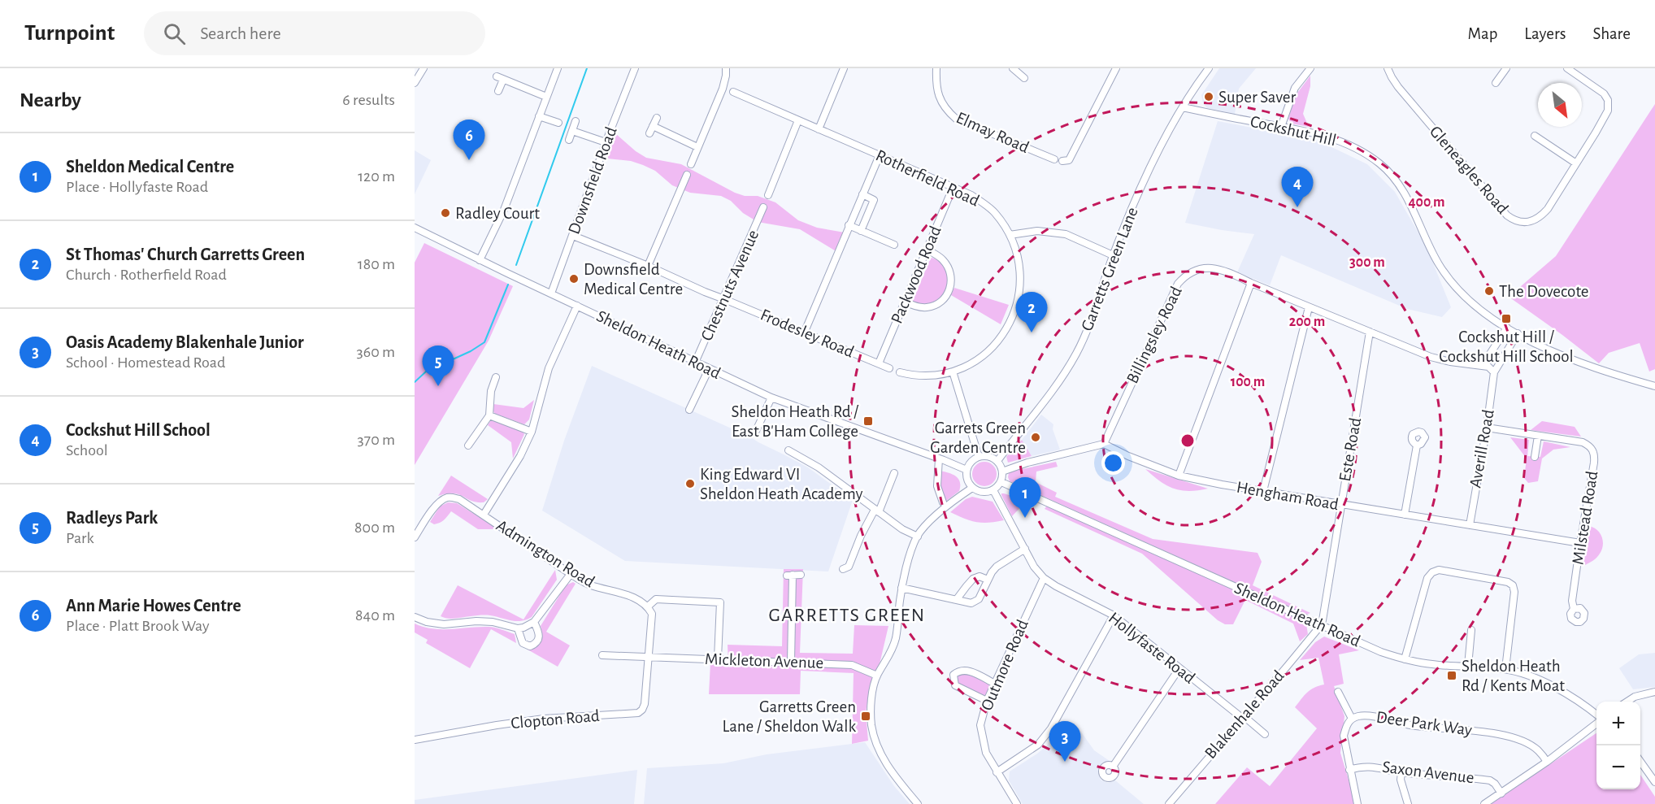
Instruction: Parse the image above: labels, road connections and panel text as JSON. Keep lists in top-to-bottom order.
{
  "streets": {
    "street": [
      "Cockshut Hill",
      "Elmay Road",
      "Gleneagles Road",
      "Rotherfield Road",
      "Downsfield Road",
      "Garretts Green Lane",
      "Packwood Road",
      "Chestnuts Avenue",
      "Frodesley Road",
      "Billingsley Road",
      "Sheldon Heath Road",
      "Averill Road",
      "Este Road",
      "Hengham Road",
      "Milstead Road",
      "Admington Road",
      "Hollyfaste Road",
      "Mickleton Avenue",
      "Outmore Road",
      "Blakenhale Road",
      "Clopton Road",
      "Deer Park Way",
      "Saxon Avenue"
    ]
  },
  "crossings": [
    ["Cockshut Hill", "Garretts Green Lane"],
    ["Cockshut Hill", "Averill Road"],
    ["Rotherfield Road", "Packwood Road"],
    ["Downsfield Road", "Frodesley Road"],
    ["Downsfield Road", "Sheldon Heath Road"],
    ["Garretts Green Lane", "Sheldon Heath Road"],
    ["Garretts Green Lane", "Hollyfaste Road"],
    ["Packwood Road", "Frodesley Road"],
    ["Chestnuts Avenue", "Frodesley Road"],
    ["Chestnuts Avenue", "Sheldon Heath Road"],
    ["Billingsley Road", "Este Road"],
    ["Billingsley Road", "Hengham Road"],
    ["Sheldon Heath Road", "Este Road"],
    ["Sheldon Heath Road", "Hollyfaste Road"],
    ["Sheldon Heath Road", "Blakenhale Road"],
    ["Averill Road", "Hengham Road"],
    ["Averill Road", "Milstead Road"],
    ["Este Road", "Hengham Road"],
    ["Este Road", "Blakenhale Road"],
    ["Hengham Road", "Milstead Road"],
    ["Hollyfaste Road", "Outmore Road"],
    ["Hollyfaste Road", "Blakenhale Road"],
    ["Mickleton Avenue", "Clopton Road"],
    ["Deer Park Way", "Saxon Avenue"]
  ],
  "districts": ["GARRETTS GREEN"],
  "places": {
    "other": [
      "Super Saver",
      "Radley Court",
      "Downsfield Medical Centre",
      "The Dovecote",
      "Garrets Green Garden Centre",
      "King Edward VI Sheldon Heath Academy"
    ],
    "transit": [
      "Cockshut Hill / Cockshut Hill School",
      "Sheldon Heath Rd / East B'Ham College",
      "Sheldon Heath Rd / Kents Moat",
      "Garretts Green Lane / Sheldon Walk"
    ]
  },
  "north": "bottom right",
  "page": {
    "header": "Turnpoint",
    "search": "Search here",
    "nav": ["Map", "Layers", "Share"],
    "heading": ["Nearby", "6 results"],
    "pins": [
      "6",
      "4",
      "2",
      "5",
      "1",
      "3"
    ],
    "list": [
      {
        "mark": "1",
        "name": "Sheldon Medical Centre",
        "note": "Place · Hollyfaste Road",
        "value": "120 m"
      },
      {
        "mark": "2",
        "name": "St Thomas' Church Garretts Green",
        "note": "Church · Rotherfield Road",
        "value": "180 m"
      },
      {
        "mark": "3",
        "name": "Oasis Academy Blakenhale Junior",
        "note": "School · Homestead Road",
        "value": "360 m"
      },
      {
        "mark": "4",
        "name": "Cockshut Hill School",
        "note": "School",
        "value": "370 m"
      },
      {
        "mark": "5",
        "name": "Radleys Park",
        "note": "Park",
        "value": "800 m"
      },
      {
        "mark": "6",
        "name": "Ann Marie Howes Centre",
        "note": "Place · Platt Brook Way",
        "value": "840 m"
      }
    ],
    "map_buttons": ["+", "−"]
  },
  "rings": [
    "400 m",
    "300 m",
    "200 m",
    "100 m"
  ]
}
